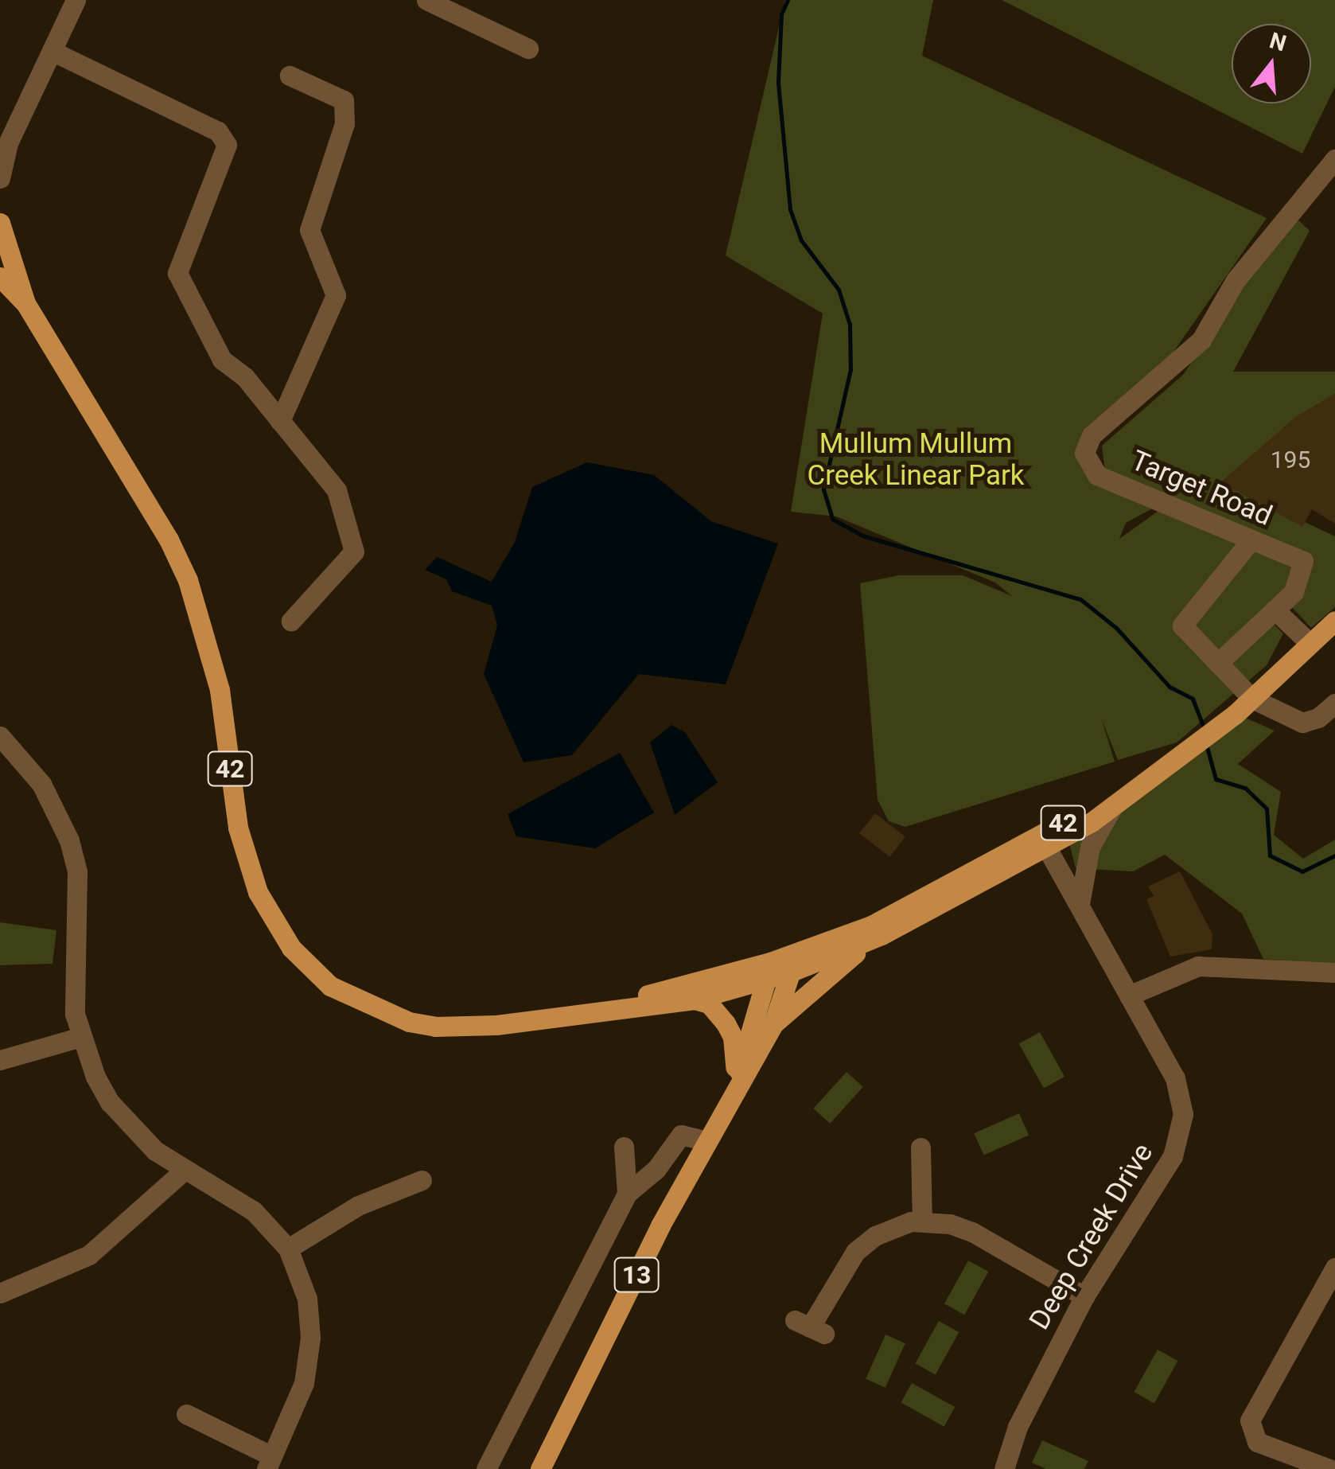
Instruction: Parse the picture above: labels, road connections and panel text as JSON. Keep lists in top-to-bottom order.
{
  "streets": {
    "main road": ["42", "13"],
    "street": ["Target Road", "Deep Creek Drive"]
  },
  "crossings": [
    ["42", "Deep Creek Drive"],
    ["42", "13"]
  ],
  "parks": ["Mullum Mullum Creek Linear Park"],
  "house_numbers": ["195"],
  "north": "top"
}
